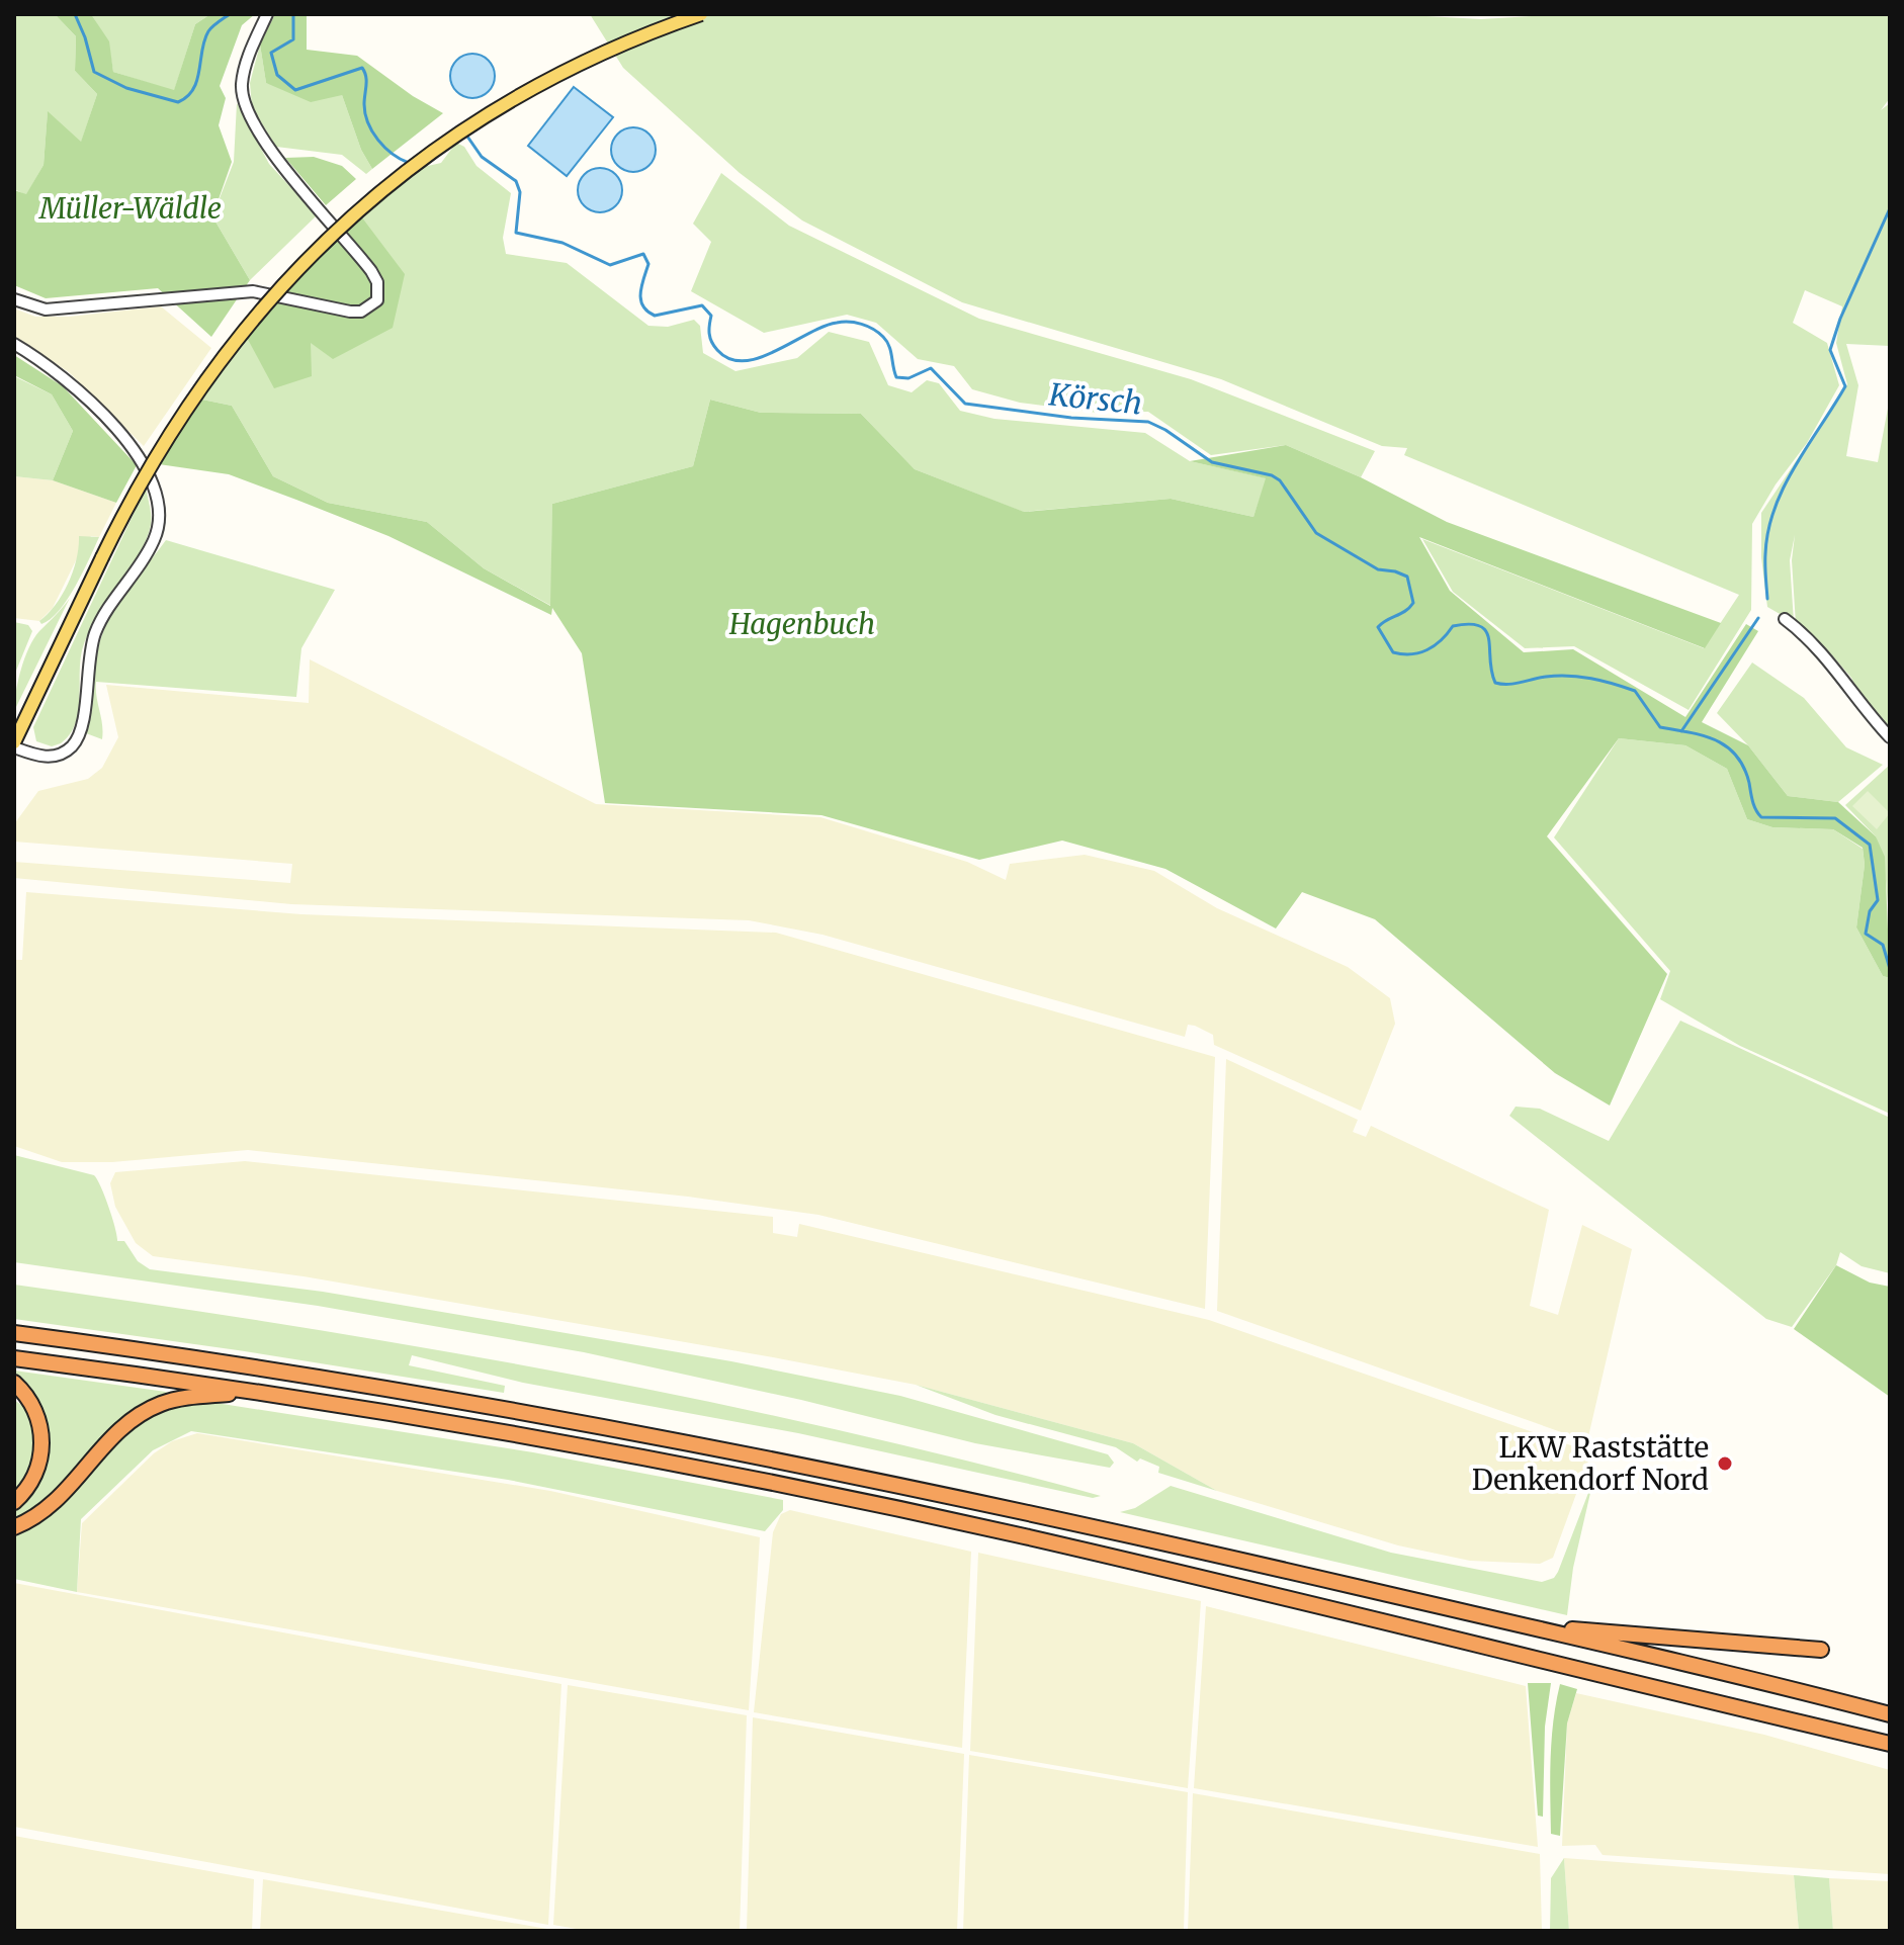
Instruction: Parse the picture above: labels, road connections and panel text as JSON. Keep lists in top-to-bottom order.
{
  "water": ["Körsch"],
  "parks": ["Müller-Wäldle", "Hagenbuch"],
  "places": ["LKW Raststätte Denkendorf Nord"]
}
